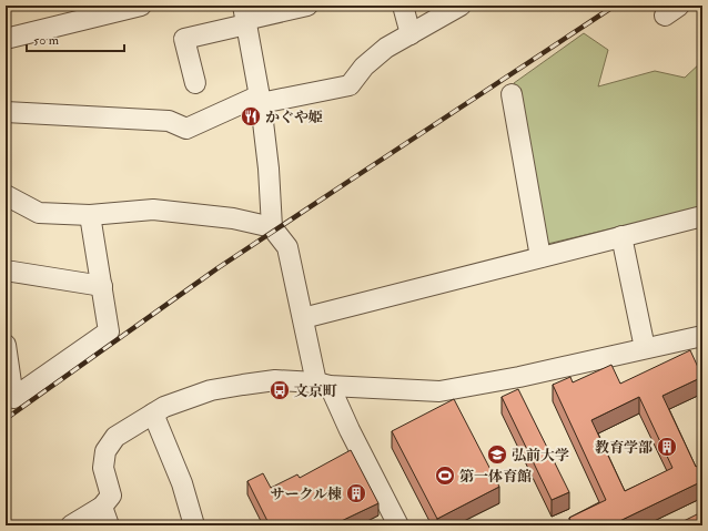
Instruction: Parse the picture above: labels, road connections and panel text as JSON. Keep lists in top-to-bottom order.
{
  "places": {
    "restaurant": ["かぐや姫"],
    "bus stop": ["文京町"],
    "building": ["教育学部", "サークル棟"],
    "school or university": ["弘前大学"],
    "sports": ["第一体育館"]
  },
  "scale_bar": "50 m"
}
